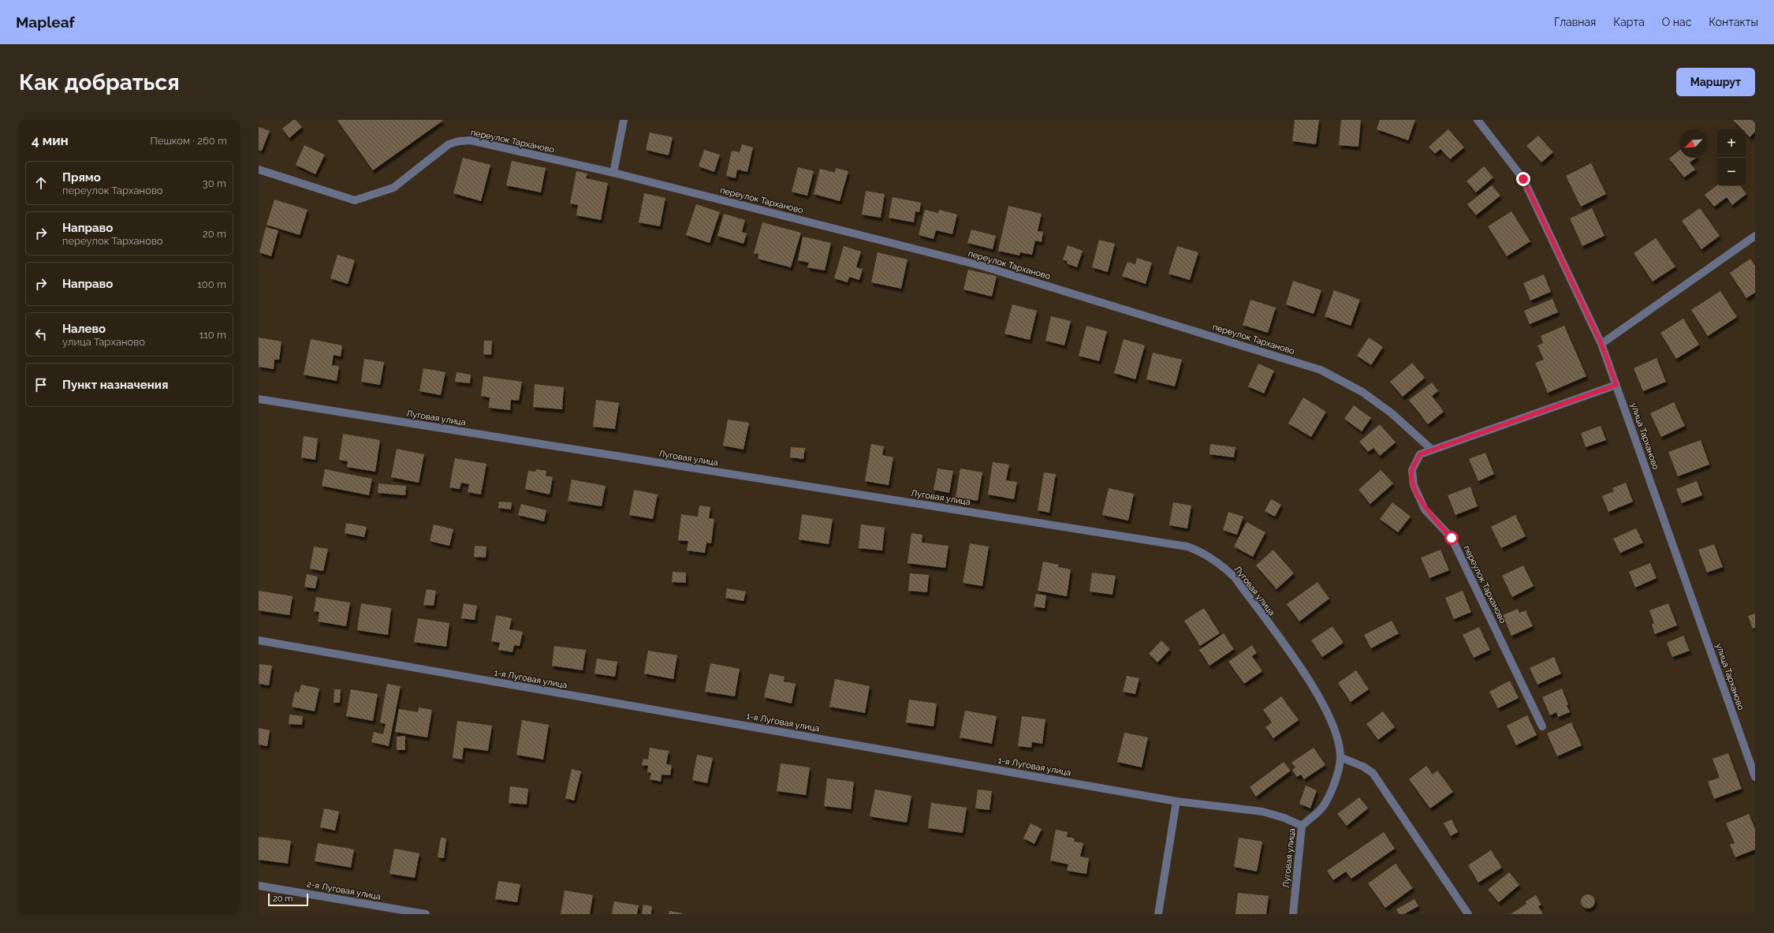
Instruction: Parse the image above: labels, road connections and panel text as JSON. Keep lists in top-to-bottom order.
{
  "streets": {
    "street": [
      "переулок Тарханово",
      "Луговая улица",
      "улица Тарханово",
      "1-я Луговая улица",
      "2-я Луговая улица"
    ]
  },
  "crossings": [
    ["Луговая улица", "1-я Луговая улица"]
  ],
  "scale_bar": "20 m",
  "north": "bottom left",
  "page": {
    "header": "Mapleaf",
    "nav": [
      "Главная",
      "Карта",
      "О нас",
      "Контакты"
    ],
    "buttons": "Маршрут",
    "title": "Как добраться",
    "heading": ["4 мин", "Пешком · 260 m"],
    "map_buttons": ["+", "−"],
    "list": [
      ["Прямо", "переулок Тарханово", "30 m"],
      ["Направо", "переулок Тарханово", "20 m"],
      ["Направо", "100 m"],
      ["Налево", "улица Тарханово", "110 m"],
      "Пункт назначения"
    ],
    "scale": "20 m"
  }
}
